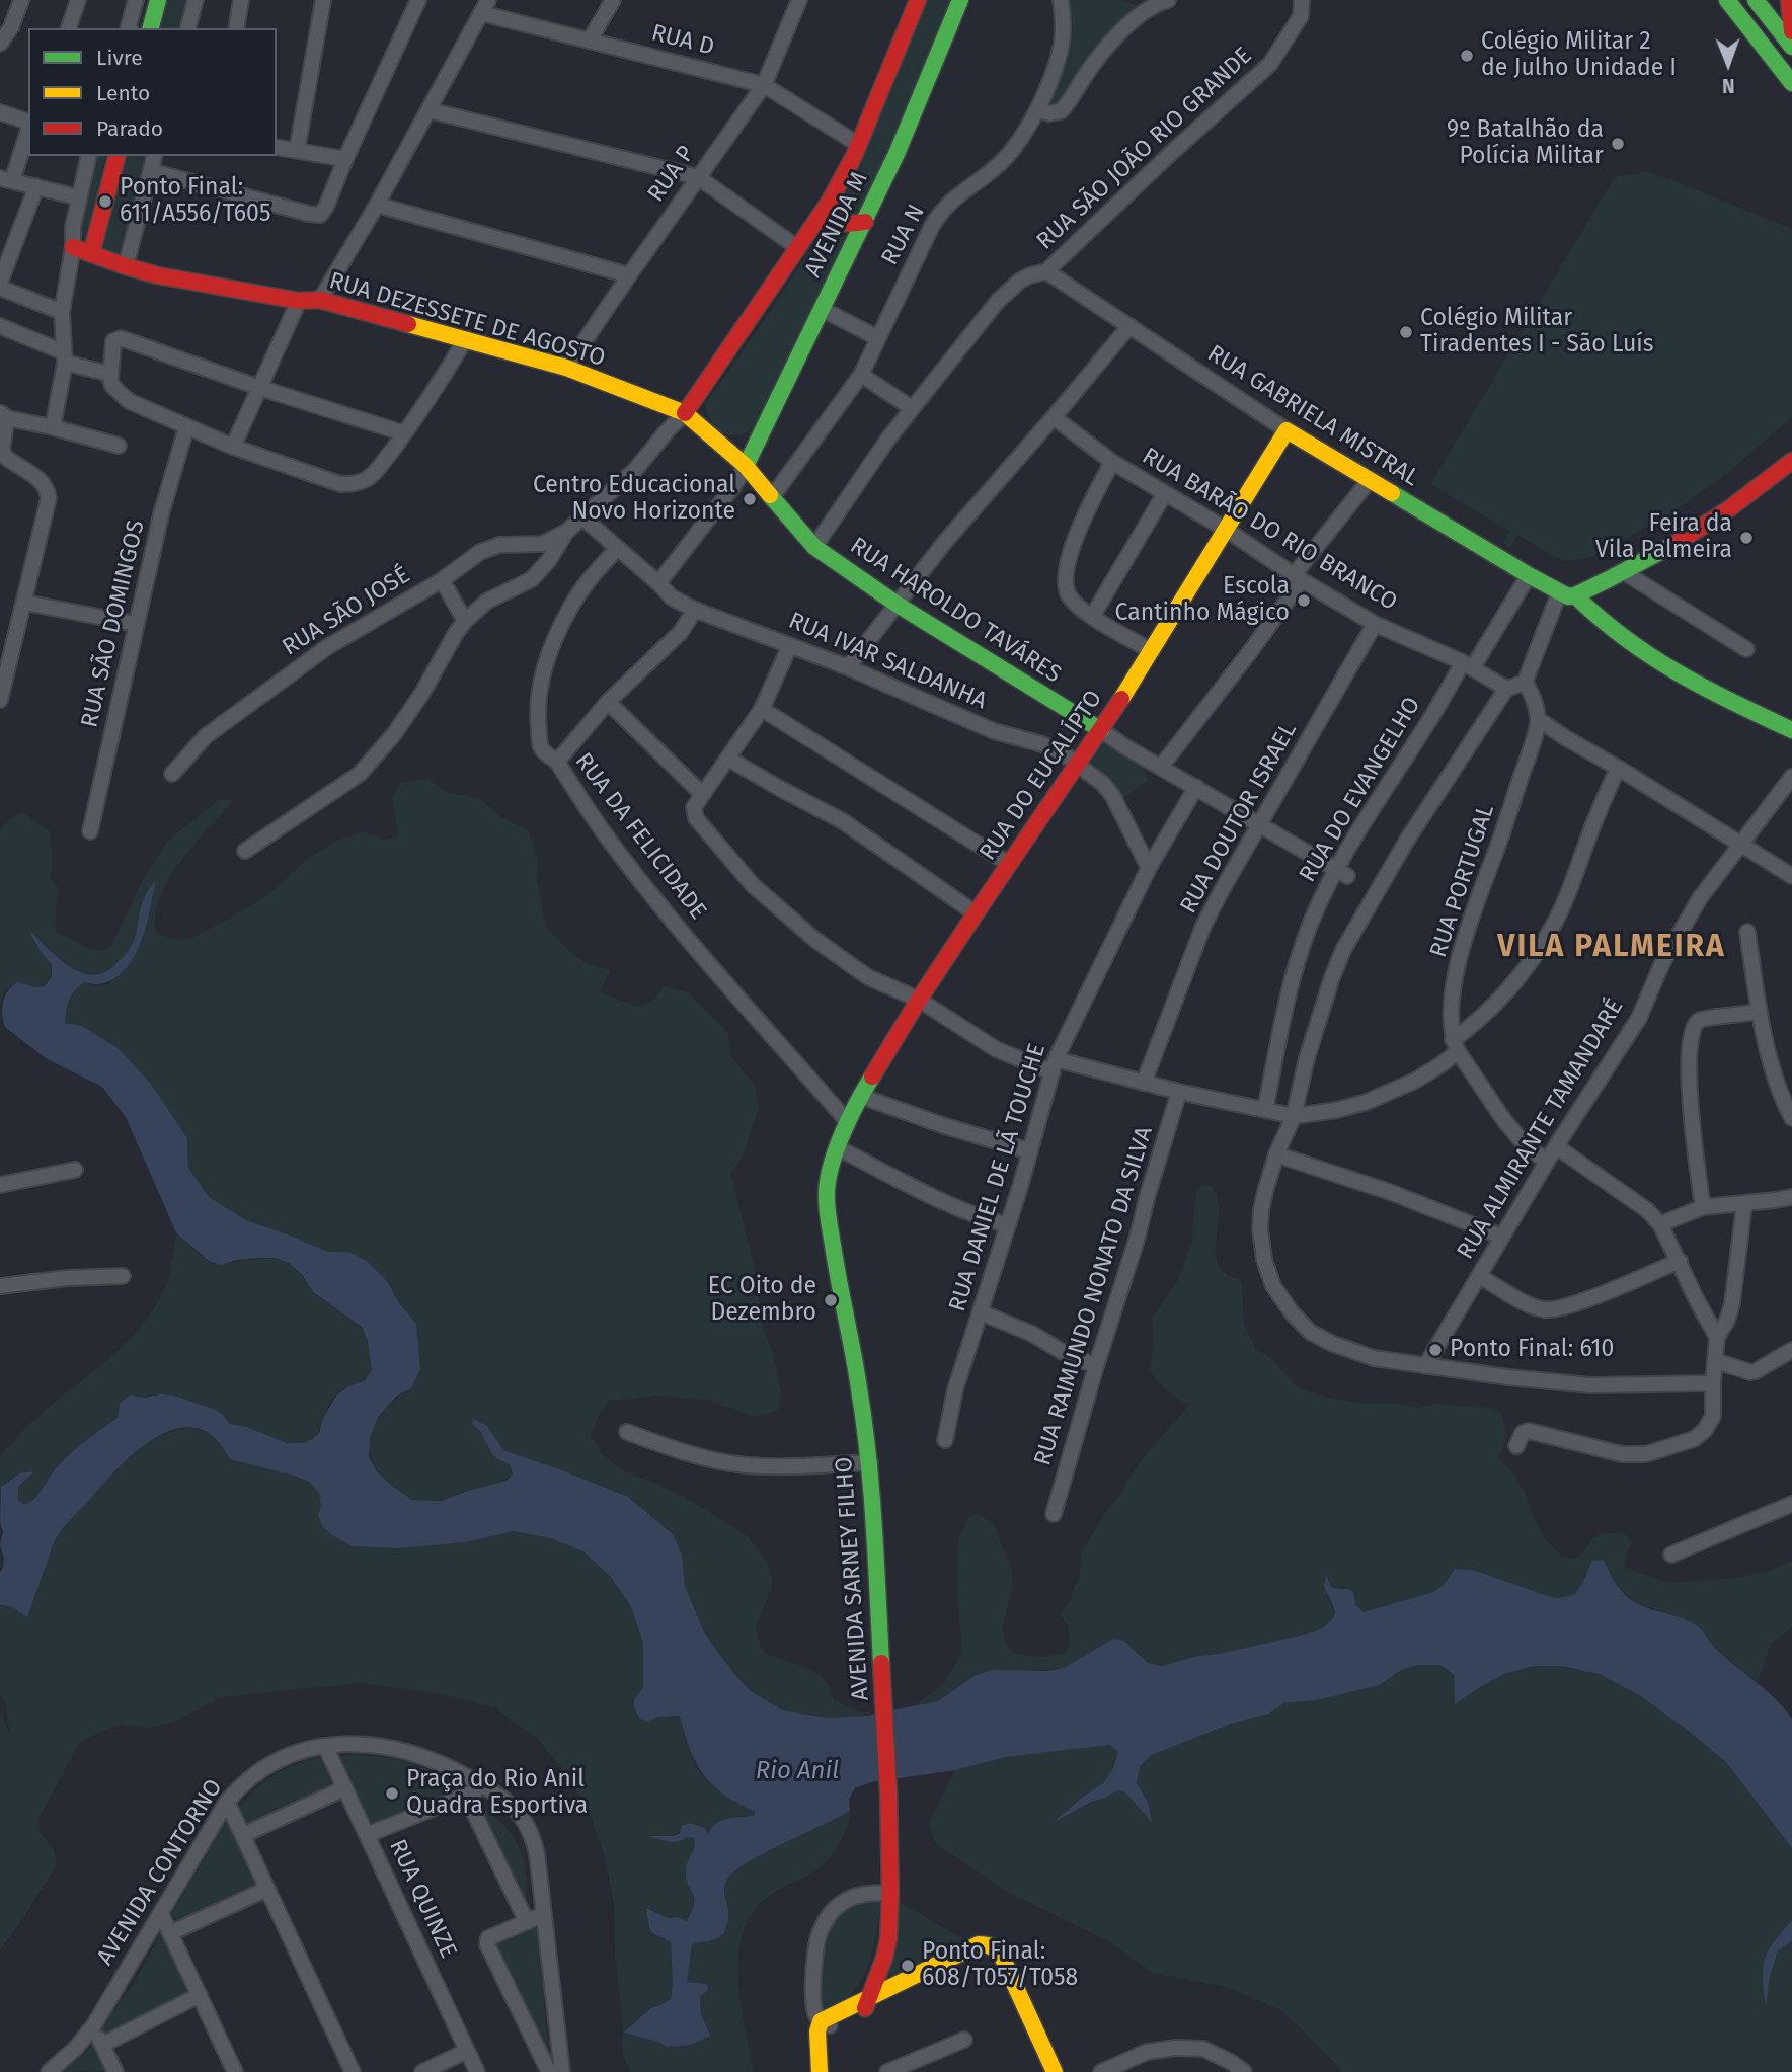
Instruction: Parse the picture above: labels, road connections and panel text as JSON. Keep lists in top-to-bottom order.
{
  "streets": {
    "street": [
      "RUA D",
      "RUA SÃO JOÃO RIO GRANDE",
      "RUA P",
      "AVENIDA M",
      "RUA N",
      "RUA DEZESSETE DE AGOSTO",
      "RUA GABRIELA MISTRAL",
      "RUA BARÃO DO RIO BRANCO",
      "RUA HAROLDO TAVÁRES",
      "RUA SÃO JOSÉ",
      "RUA SÃO DOMINGOS",
      "RUA IVAR SALDANHA",
      "RUA DO EUCALÍPTO",
      "RUA DO EVANGELHO",
      "RUA DOUTOR ISRAEL",
      "RUA DA FELICIDADE",
      "RUA PORTUGAL",
      "RUA ALMIRANTE TAMANDARÉ",
      "RUA DANIEL DE LÃ TOUCHE",
      "RUA RAIMUNDO NONATO DA SILVA",
      "AVENIDA SARNEY FILHO",
      "AVENIDA CONTORNO",
      "RUA QUINZE"
    ]
  },
  "crossings": [
    ["RUA D", "RUA P"],
    ["RUA D", "AVENIDA M"],
    ["RUA SÃO JOÃO RIO GRANDE", "RUA GABRIELA MISTRAL"],
    ["RUA SÃO JOÃO RIO GRANDE", "RUA HAROLDO TAVÁRES"],
    ["RUA P", "RUA DEZESSETE DE AGOSTO"],
    ["AVENIDA M", "RUA DEZESSETE DE AGOSTO"],
    ["AVENIDA M", "RUA HAROLDO TAVÁRES"],
    ["RUA N", "RUA HAROLDO TAVÁRES"],
    ["RUA DEZESSETE DE AGOSTO", "RUA HAROLDO TAVÁRES"],
    ["RUA GABRIELA MISTRAL", "RUA DO EUCALÍPTO"],
    ["RUA GABRIELA MISTRAL", "RUA DO EVANGELHO"],
    ["RUA BARÃO DO RIO BRANCO", "RUA DO EUCALÍPTO"],
    ["RUA BARÃO DO RIO BRANCO", "RUA DO EVANGELHO"],
    ["RUA BARÃO DO RIO BRANCO", "RUA DOUTOR ISRAEL"],
    ["RUA HAROLDO TAVÁRES", "RUA DO EUCALÍPTO"],
    ["RUA HAROLDO TAVÁRES", "RUA DO EVANGELHO"],
    ["RUA HAROLDO TAVÁRES", "RUA DOUTOR ISRAEL"],
    ["RUA HAROLDO TAVÁRES", "RUA DANIEL DE LÃ TOUCHE"],
    ["RUA IVAR SALDANHA", "RUA DO EUCALÍPTO"],
    ["RUA IVAR SALDANHA", "RUA DA FELICIDADE"],
    ["RUA IVAR SALDANHA", "RUA DANIEL DE LÃ TOUCHE"],
    ["RUA DO EUCALÍPTO", "RUA DA FELICIDADE"],
    ["RUA DO EUCALÍPTO", "AVENIDA SARNEY FILHO"],
    ["AVENIDA CONTORNO", "RUA QUINZE"]
  ],
  "districts": ["VILA PALMEIRA"],
  "water": ["Rio Anil"],
  "places": [
    "Colégio Militar 2 de Julho Unidade I",
    "9º Batalhão da Polícia Militar",
    "Ponto Final: 611/A556/T605",
    "Colégio Militar Tiradentes I - São Luís",
    "Centro Educacional Novo Horizonte",
    "Feira da Vila Palmeira",
    "Escola Cantinho Mágico",
    "EC Oito de Dezembro",
    "Ponto Final: 610",
    "Praça do Rio Anil Quadra Esportiva",
    "Ponto Final: 608/T057/T058"
  ],
  "legend": ["Livre", "Lento", "Parado"],
  "north": "bottom"
}
